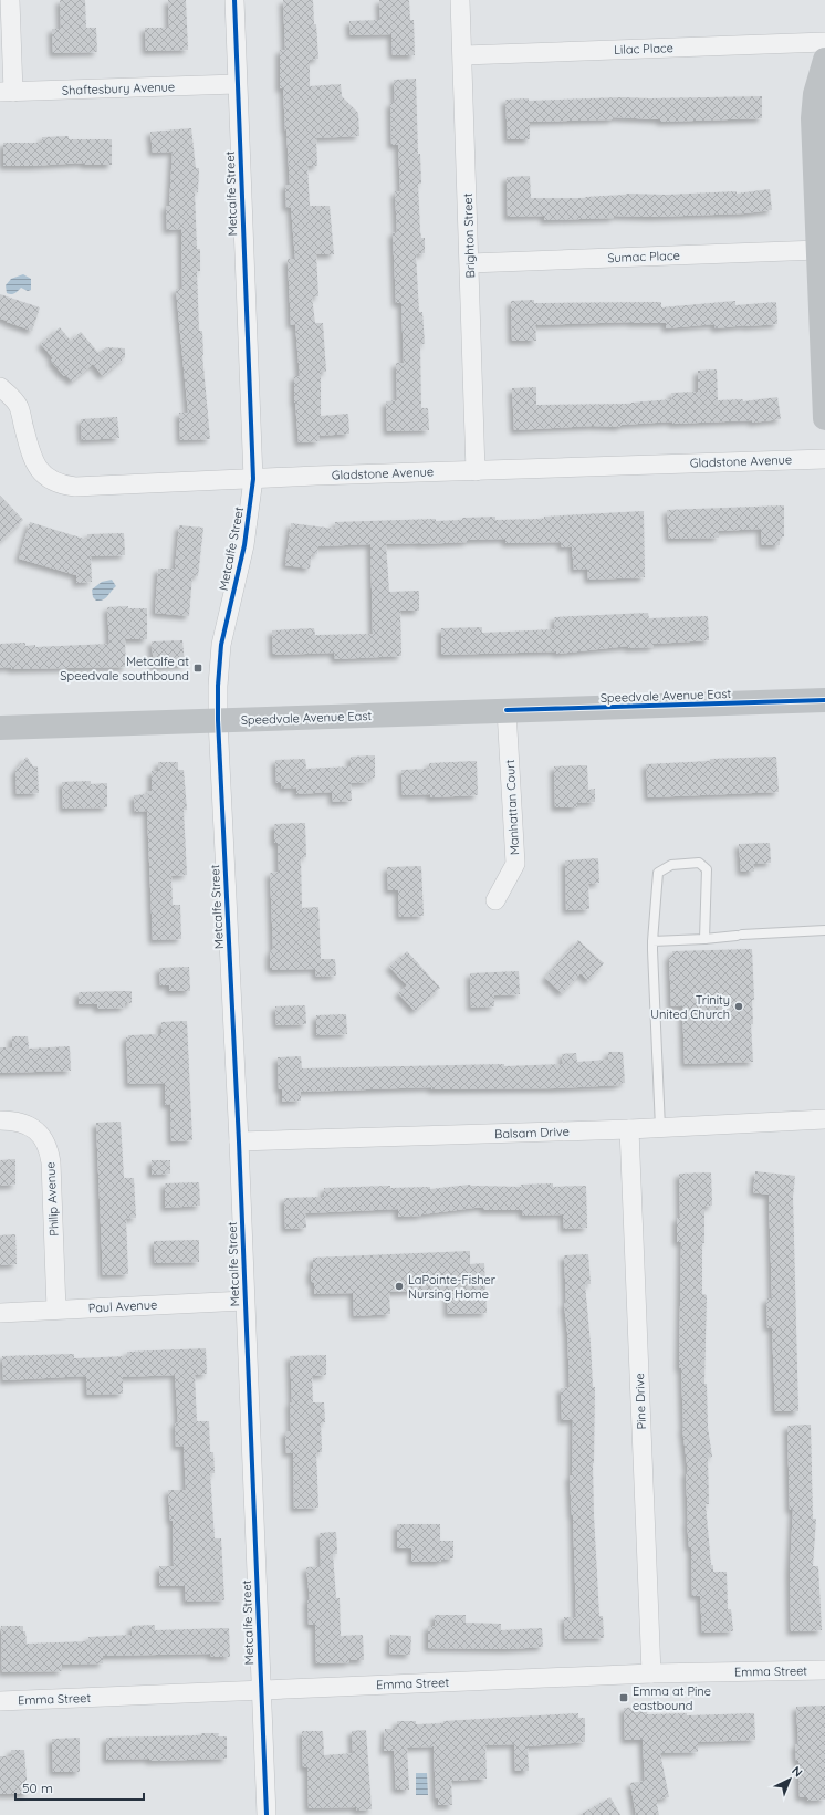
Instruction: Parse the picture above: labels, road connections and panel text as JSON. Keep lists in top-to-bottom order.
{
  "streets": {
    "main road": ["Speedvale Avenue East"],
    "street": [
      "Lilac Place",
      "Shaftesbury Avenue",
      "Metcalfe Street",
      "Brighton Street",
      "Sumac Place",
      "Gladstone Avenue",
      "Manhattan Court",
      "Balsam Drive",
      "Philip Avenue",
      "Paul Avenue",
      "Pine Drive",
      "Emma Street"
    ]
  },
  "crossings": [
    ["Lilac Place", "Brighton Street"],
    ["Shaftesbury Avenue", "Metcalfe Street"],
    ["Metcalfe Street", "Gladstone Avenue"],
    ["Metcalfe Street", "Speedvale Avenue East"],
    ["Metcalfe Street", "Balsam Drive"],
    ["Metcalfe Street", "Paul Avenue"],
    ["Metcalfe Street", "Emma Street"],
    ["Brighton Street", "Sumac Place"],
    ["Brighton Street", "Gladstone Avenue"],
    ["Speedvale Avenue East", "Manhattan Court"],
    ["Balsam Drive", "Pine Drive"],
    ["Philip Avenue", "Paul Avenue"],
    ["Pine Drive", "Emma Street"]
  ],
  "places": {
    "transit": ["Metcalfe at Speedvale southbound", "Emma at Pine eastbound"],
    "other": ["Trinity United Church", "LaPointe-Fisher Nursing Home"]
  },
  "scale_bar": "50 m",
  "north": "top right"
}
